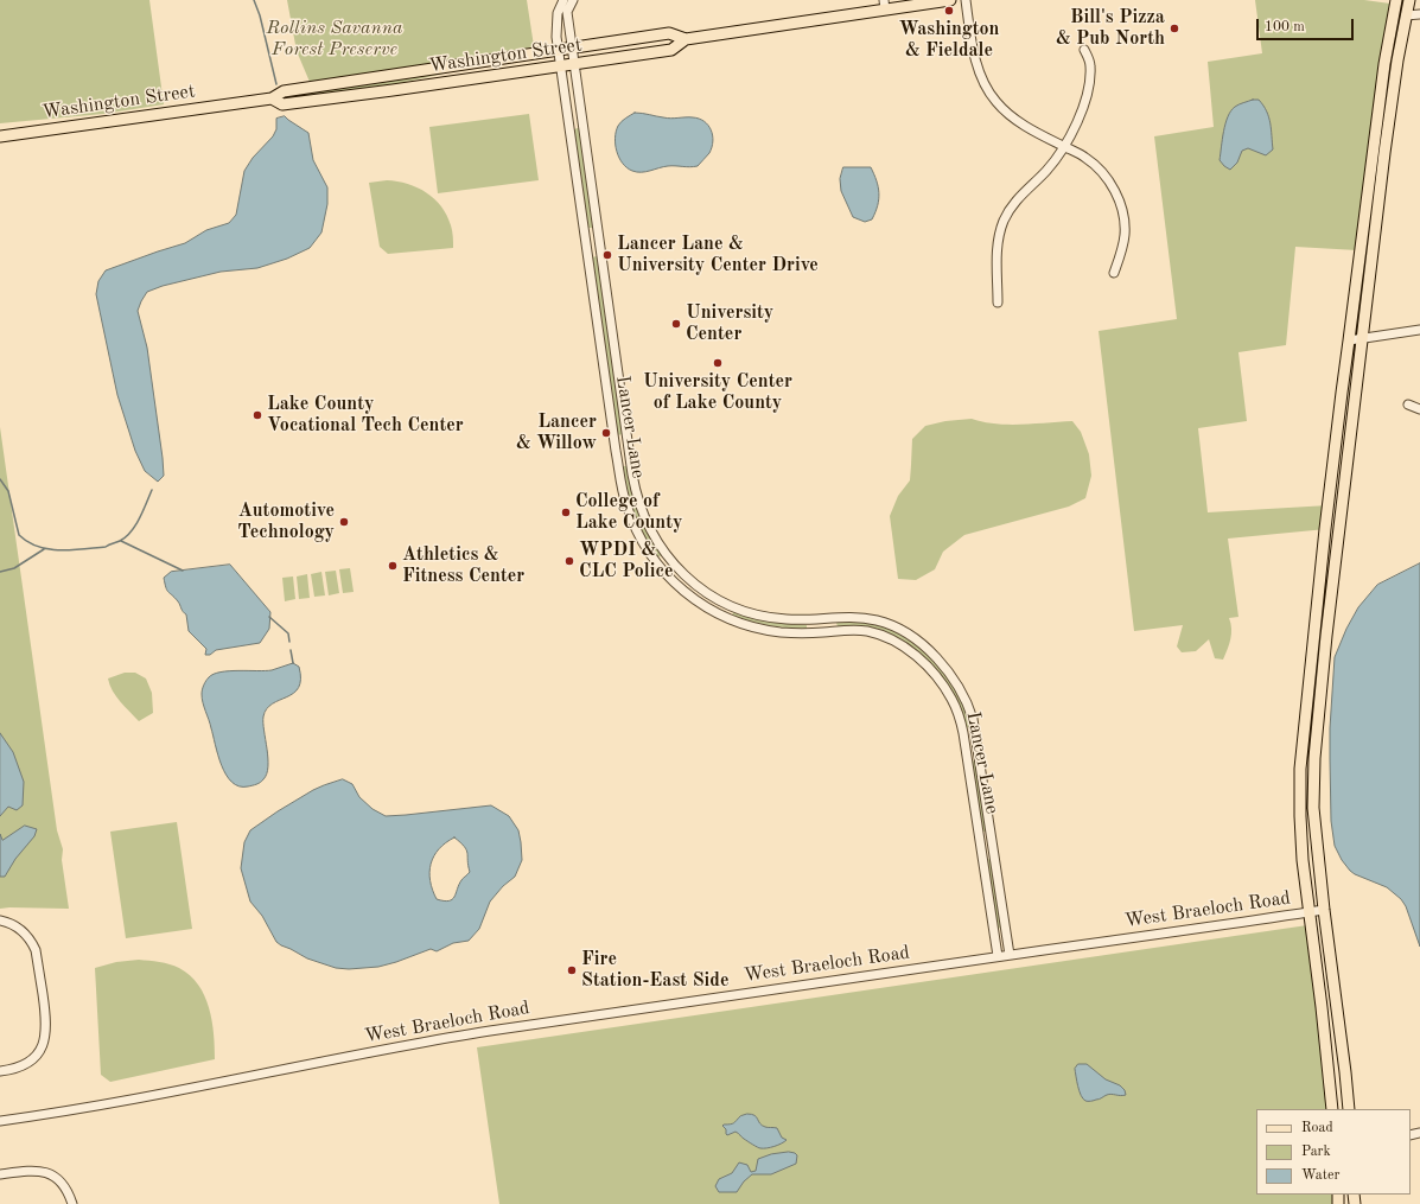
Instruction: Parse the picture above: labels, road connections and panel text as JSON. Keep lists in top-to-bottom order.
{
  "streets": {
    "main road": ["Washington Street"],
    "street": ["Lancer Lane", "West Braeloch Road"]
  },
  "crossings": [
    ["Washington Street", "Lancer Lane"],
    ["Lancer Lane", "West Braeloch Road"]
  ],
  "parks": ["Rollins Savanna Forest Preserve"],
  "places": [
    "Washington & Fieldale",
    "Bill's Pizza & Pub North",
    "Lancer Lane & University Center Drive",
    "University Center",
    "University Center of Lake County",
    "Lake County Vocational Tech Center",
    "Lancer & Willow",
    "College of Lake County",
    "Automotive Technology",
    "WPDI & CLC Police",
    "Athletics & Fitness Center",
    "Fire Station-East Side"
  ],
  "legend": ["Road", "Park", "Water"],
  "scale_bar": "100 m"
}
